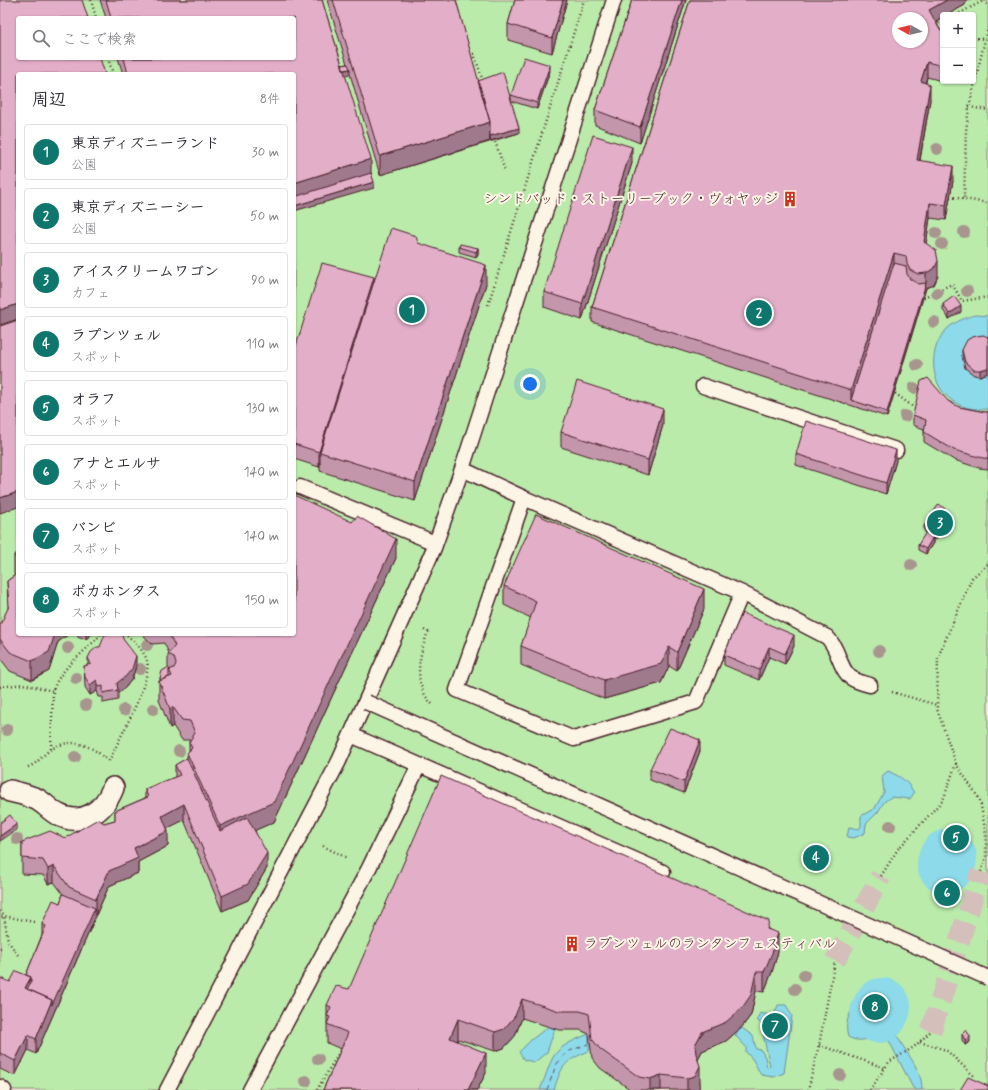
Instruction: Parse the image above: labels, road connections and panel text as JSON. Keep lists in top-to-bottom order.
{
  "places": {
    "building": ["シンドバッド・ストーリーブック・ヴォヤッジ", "ラプンツェルのランタンフェスティバル"]
  },
  "north": "left",
  "page": {
    "map_buttons": ["+", "−"],
    "search": "ここで検索",
    "heading": ["周辺", "8件"],
    "list": [
      {
        "mark": "1",
        "name": "東京ディズニーランド",
        "note": "公園",
        "value": "30 m"
      },
      {
        "mark": "2",
        "name": "東京ディズニーシー",
        "note": "公園",
        "value": "50 m"
      },
      {
        "mark": "3",
        "name": "アイスクリームワゴン",
        "note": "カフェ",
        "value": "90 m"
      },
      {
        "mark": "4",
        "name": "ラプンツェル",
        "note": "スポット",
        "value": "110 m"
      },
      {
        "mark": "5",
        "name": "オラフ",
        "note": "スポット",
        "value": "130 m"
      },
      {
        "mark": "6",
        "name": "アナとエルサ",
        "note": "スポット",
        "value": "140 m"
      },
      {
        "mark": "7",
        "name": "バンビ",
        "note": "スポット",
        "value": "140 m"
      },
      {
        "mark": "8",
        "name": "ポカホンタス",
        "note": "スポット",
        "value": "150 m"
      }
    ],
    "pins": [
      "1",
      "2",
      "3",
      "5",
      "4",
      "6",
      "8",
      "7"
    ]
  }
}
